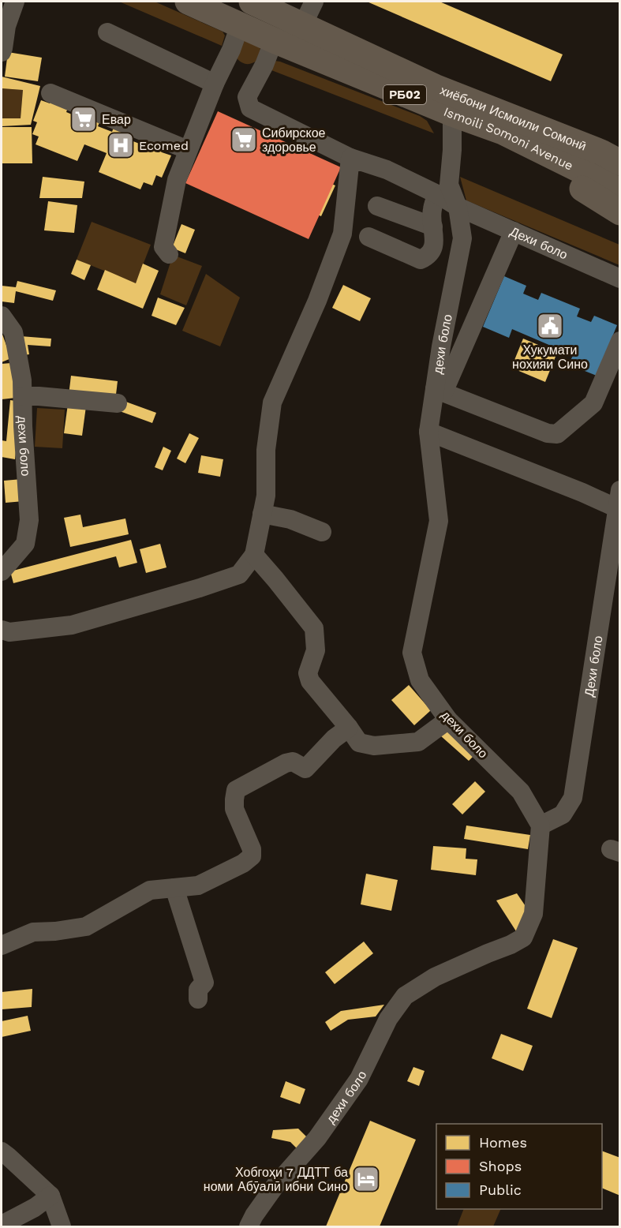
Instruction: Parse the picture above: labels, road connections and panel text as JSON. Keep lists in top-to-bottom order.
{
  "streets": {
    "highway": ["РБ02", "хиёбони Исмоили Сомонӣ", "Ismoili Somoni Avenue"],
    "street": ["Дехи боло", "дехи боло"]
  },
  "crossings": [
    ["РБ02", "хиёбони Исмоили Сомонӣ"],
    ["РБ02", "Ismoili Somoni Avenue"],
    ["Ismoili Somoni Avenue", "Дехи боло"],
    ["Ismoili Somoni Avenue", "дехи боло"],
    ["Дехи боло", "дехи боло"]
  ],
  "places": {
    "supermarket": ["Евар", "Сибирское здоровье"],
    "hospital": ["Ecomed"],
    "public building": ["Хукумати нохияи Сино"],
    "hotel": ["Хобгоҳи 7 ДДТТ ба номи Абӯалӣ ибни Сино"]
  },
  "legend": ["Homes", "Shops", "Public"]
}
